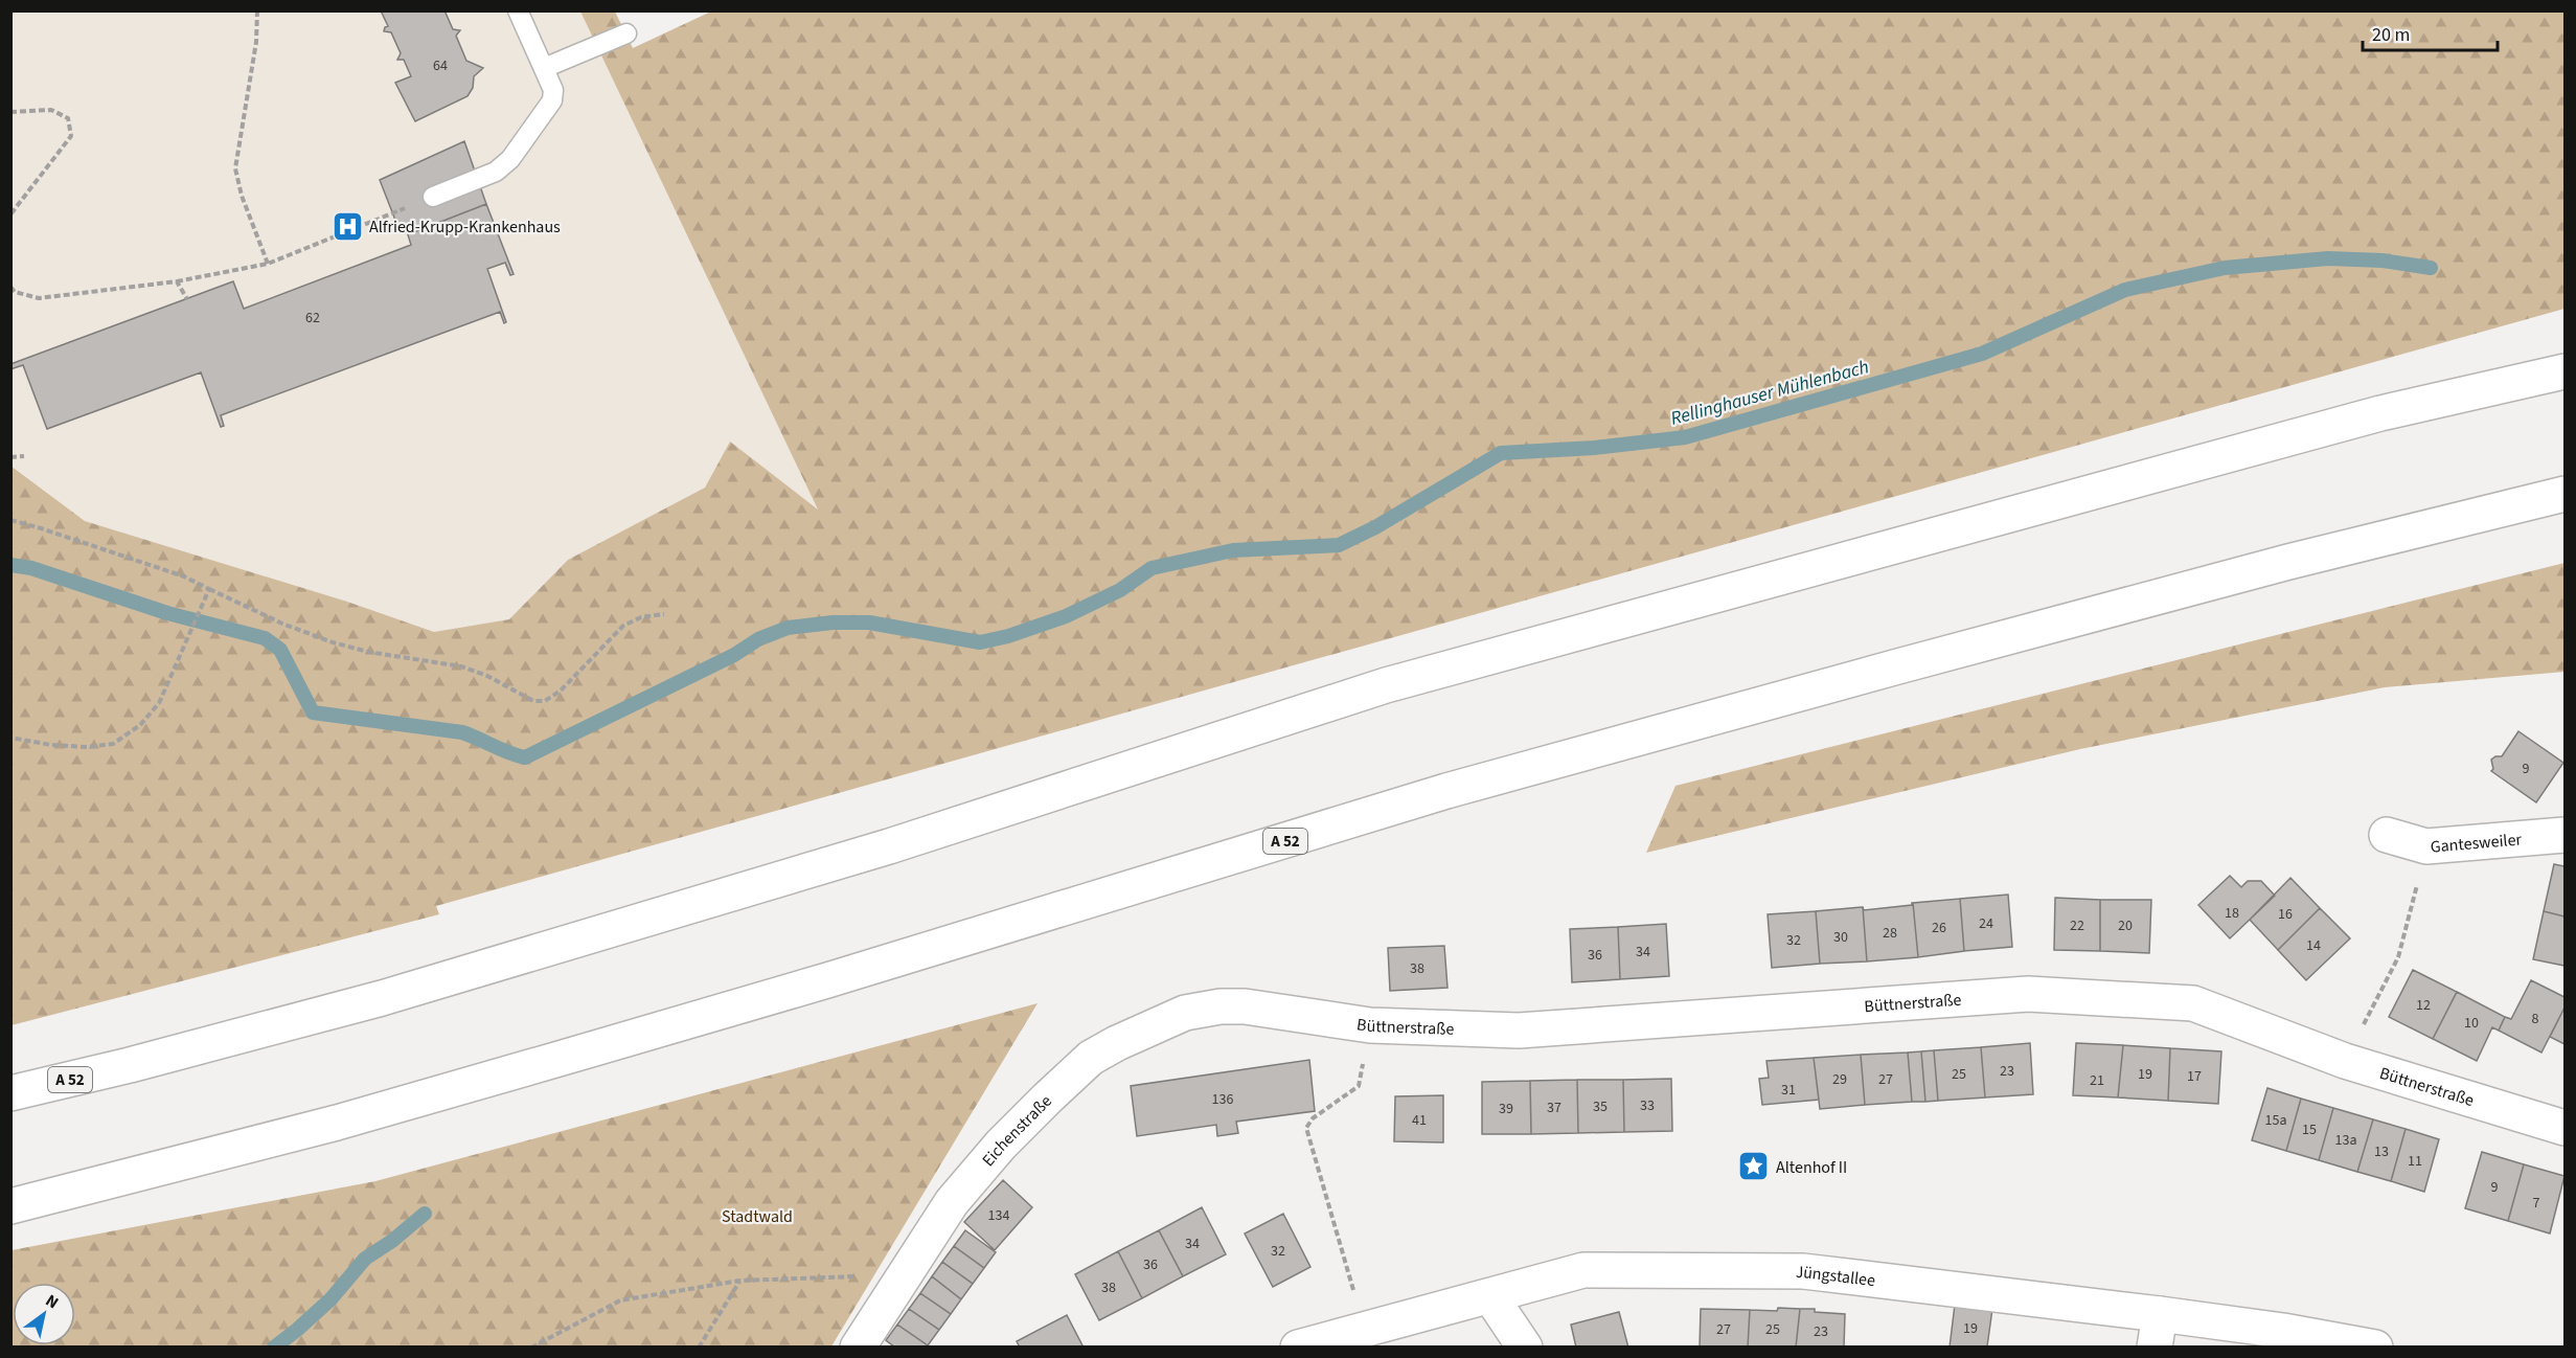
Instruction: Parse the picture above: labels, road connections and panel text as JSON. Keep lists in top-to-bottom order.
{
  "streets": {
    "main road": [
      "A 52",
      "Gantesweiler",
      "Büttnerstraße",
      "Eichenstraße",
      "Jüngstallee"
    ]
  },
  "crossings": [
    ["Büttnerstraße", "Eichenstraße"]
  ],
  "water": ["Rellinghauser Mühlenbach"],
  "parks": ["Stadtwald"],
  "places": {
    "hospital": ["Alfried-Krupp-Krankenhaus"],
    "place": ["Altenhof II"]
  },
  "house_numbers": [
    "64",
    "62",
    "9",
    "18",
    "16",
    "24",
    "22",
    "20",
    "26",
    "28",
    "30",
    "32",
    "14",
    "34",
    "36",
    "38",
    "12",
    "8",
    "10",
    "23",
    "25",
    "19",
    "17",
    "29",
    "27",
    "21",
    "31",
    "136",
    "33",
    "35",
    "37",
    "39",
    "41",
    "15a",
    "15",
    "13a",
    "13",
    "11",
    "9",
    "7",
    "134",
    "34",
    "32",
    "36",
    "38",
    "19",
    "27",
    "25",
    "23"
  ],
  "scale_bar": "20 m",
  "north": "top right"
}
